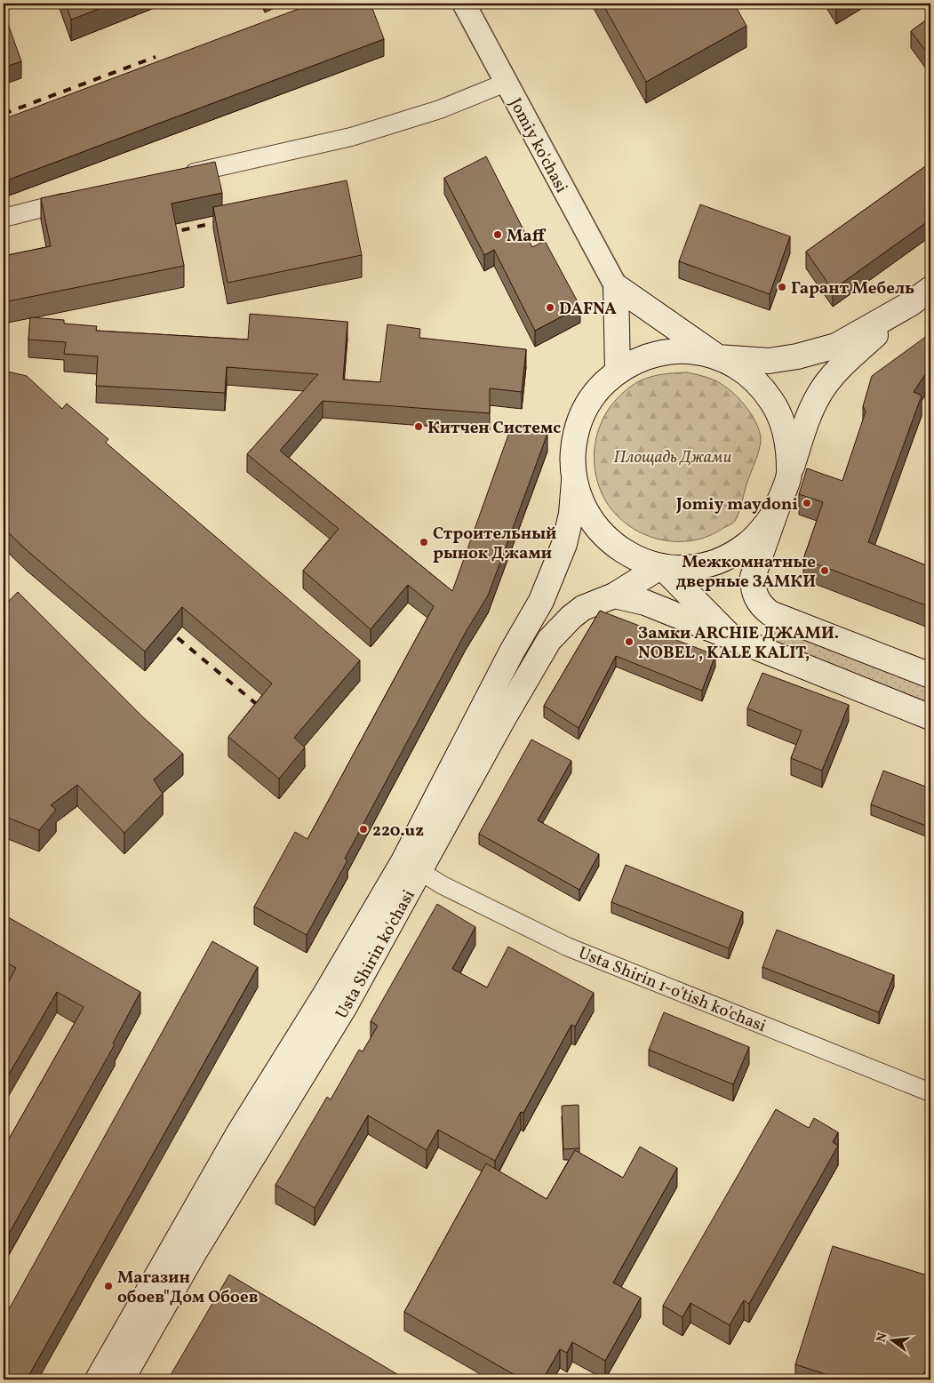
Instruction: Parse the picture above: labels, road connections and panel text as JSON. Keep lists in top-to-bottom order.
{
  "streets": {
    "main road": ["Usta Shirin ko'chasi"],
    "street": ["Jomiy ko'chasi", "Usta Shirin 1-o'tish ko'chasi"]
  },
  "crossings": [
    ["Usta Shirin ko'chasi", "Usta Shirin 1-o'tish ko'chasi"]
  ],
  "parks": ["Площадь Джами"],
  "places": [
    "Maff",
    "Гарант Мебель",
    "DAFNA",
    "Китчен Системс",
    "Jomiy maydoni",
    "Строительный рынок Джами",
    "Межкомнатные дверные ЗАМКИ",
    "Замки ARCHIE ДЖАМИ. NOBEL , KALE KALIT,",
    "220.uz",
    "Магазин обоев\"Дом Обоев"
  ],
  "north": "left"
}
